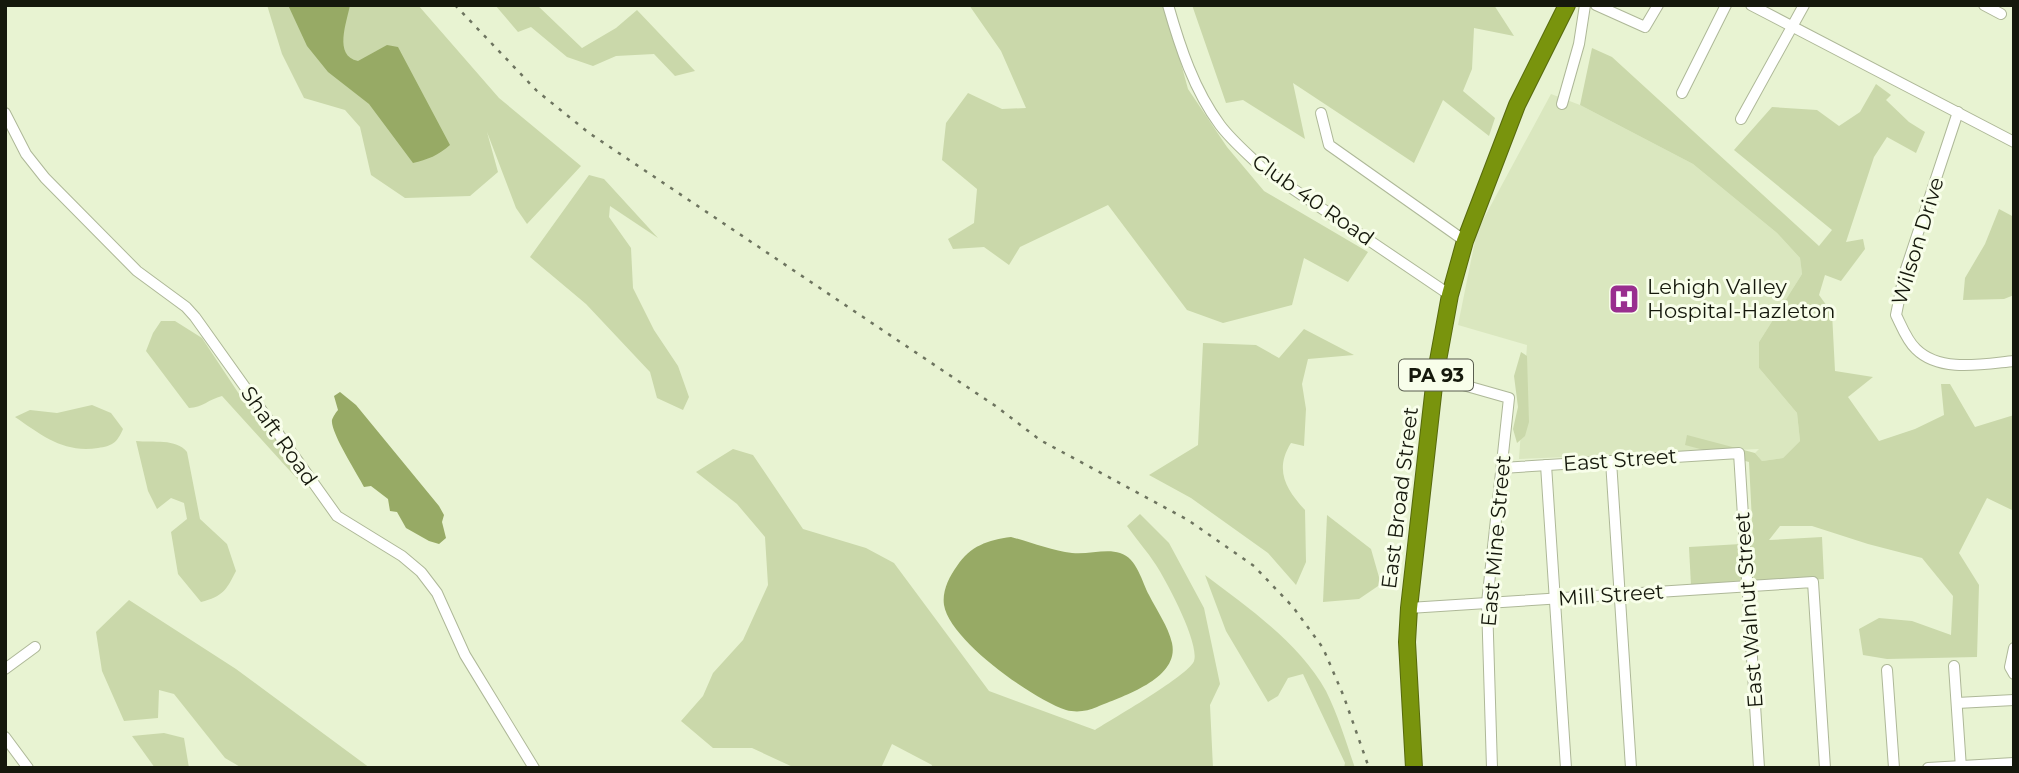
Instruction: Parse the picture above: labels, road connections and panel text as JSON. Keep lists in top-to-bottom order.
{
  "streets": {
    "highway": ["PA 93", "East Broad Street"],
    "street": [
      "Club 40 Road",
      "Wilson Drive",
      "Shaft Road",
      "East Street",
      "East Mine Street",
      "Mill Street",
      "East Walnut Street"
    ]
  },
  "crossings": [
    ["Club 40 Road", "East Broad Street"],
    ["East Street", "East Mine Street"],
    ["East Street", "East Walnut Street"],
    ["East Broad Street", "East Mine Street"],
    ["East Broad Street", "Mill Street"],
    ["East Mine Street", "Mill Street"],
    ["Mill Street", "East Walnut Street"]
  ],
  "places": {
    "hospital": ["Lehigh Valley Hospital-Hazleton"]
  }
}
